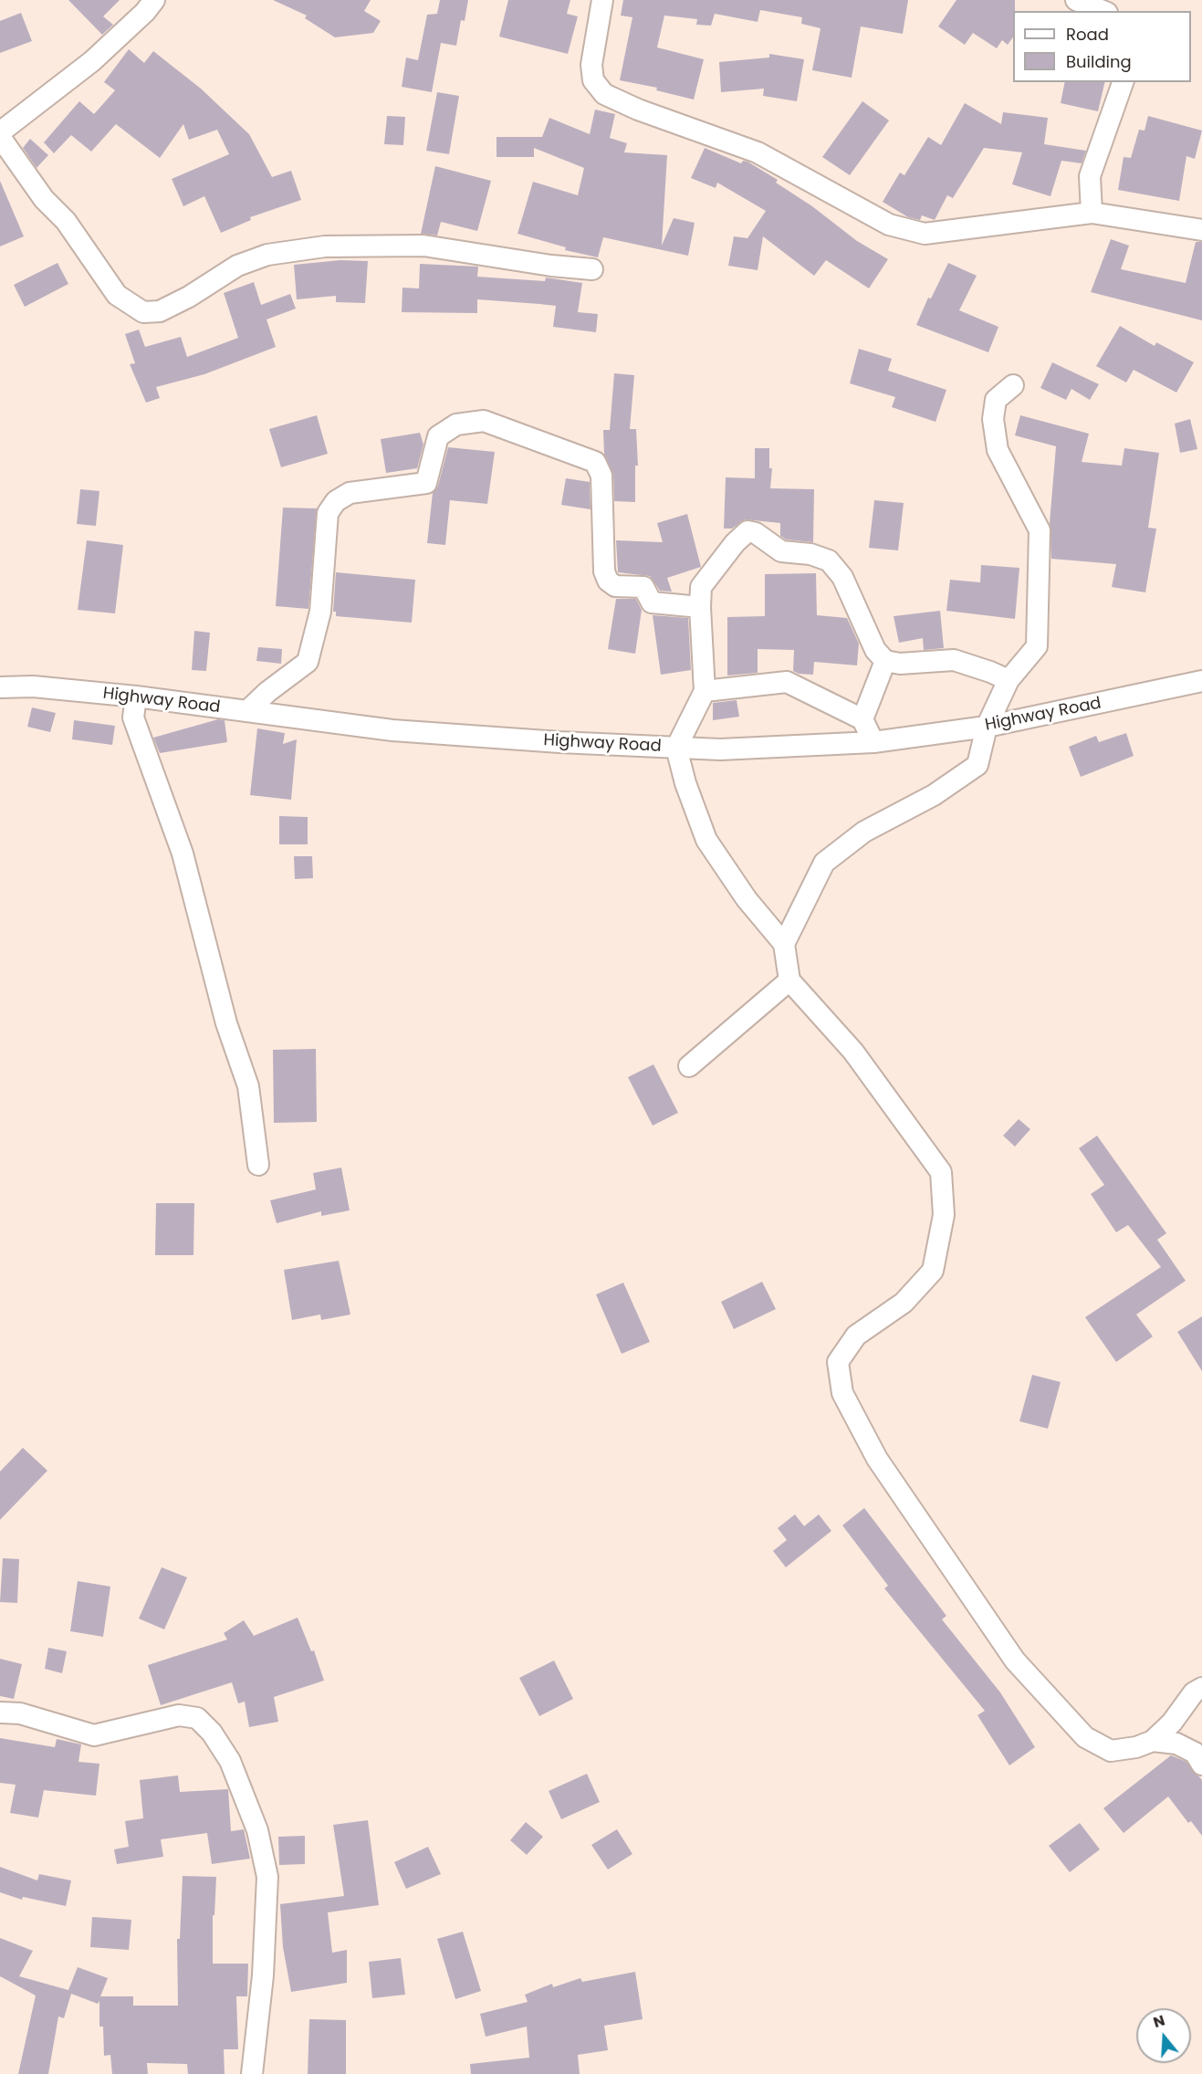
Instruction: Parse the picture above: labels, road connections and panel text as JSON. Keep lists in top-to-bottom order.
{
  "streets": {
    "street": ["Highway Road"]
  },
  "legend": ["Road", "Building"],
  "north": "top"
}
